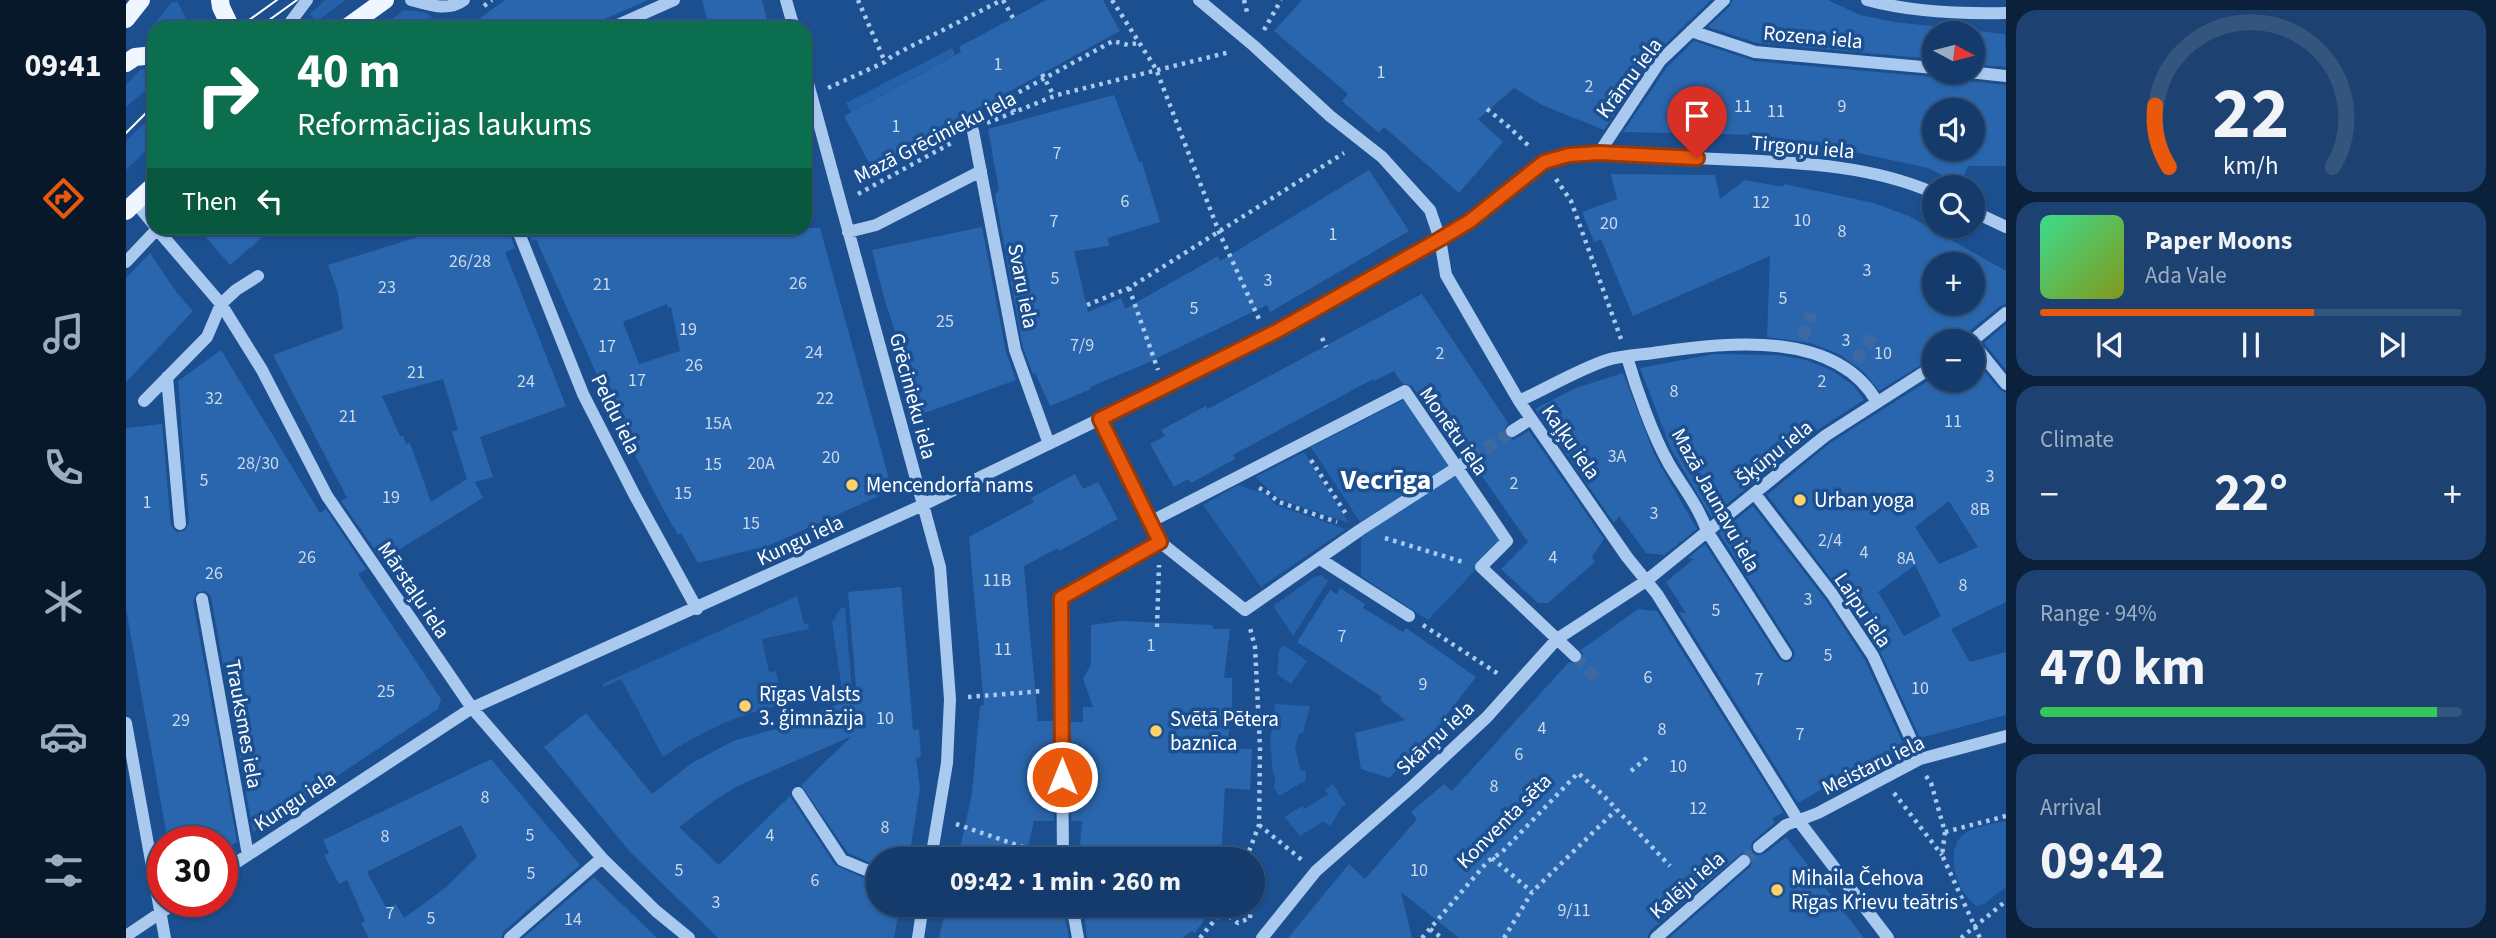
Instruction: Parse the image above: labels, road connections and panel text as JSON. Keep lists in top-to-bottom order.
{
  "streets": {
    "street": [
      "Rozena iela",
      "Krāmu iela",
      "Tirgoņu iela",
      "Svaru iela",
      "Grēcinieku iela",
      "Peldu iela",
      "Monētu iela",
      "Kaļķu iela",
      "Šķūņu iela",
      "Mazā Jaunavu iela",
      "Kungu iela",
      "Mārstaļu iela",
      "Laipu iela",
      "Trauksmes iela",
      "Skārņu iela",
      "Meistaru iela",
      "Kalēju iela"
    ],
    "path": ["Mazā Grēcinieku iela", "Konventa sēta"]
  },
  "crossings": [
    ["Rozena iela", "Krāmu iela"],
    ["Krāmu iela", "Tirgoņu iela"],
    ["Mazā Grēcinieku iela", "Svaru iela"],
    ["Mazā Grēcinieku iela", "Grēcinieku iela"],
    ["Mazā Grēcinieku iela", "Kaļķu iela"],
    ["Tirgoņu iela", "Kaļķu iela"],
    ["Tirgoņu iela", "Kungu iela"],
    ["Svaru iela", "Kungu iela"],
    ["Grēcinieku iela", "Kungu iela"],
    ["Peldu iela", "Kungu iela"],
    ["Monētu iela", "Skārņu iela"],
    ["Kaļķu iela", "Šķūņu iela"],
    ["Kaļķu iela", "Kungu iela"],
    ["Kaļķu iela", "Skārņu iela"],
    ["Kaļķu iela", "Meistaru iela"],
    ["Šķūņu iela", "Mazā Jaunavu iela"],
    ["Šķūņu iela", "Laipu iela"],
    ["Šķūņu iela", "Skārņu iela"],
    ["Kungu iela", "Mārstaļu iela"],
    ["Kungu iela", "Trauksmes iela"],
    ["Laipu iela", "Meistaru iela"]
  ],
  "districts": ["Vecrīga"],
  "places": [
    "Mencendorfa nams",
    "Urban yoga",
    "Rīgas Valsts 3. ģimnāzija",
    "Svētā Pētera baznīca",
    "Mihaila Čehova Rīgas Krievu teātris"
  ],
  "house_numbers": [
    "1",
    "1",
    "2",
    "11",
    "9",
    "11",
    "1",
    "7",
    "6",
    "12",
    "10",
    "7",
    "20",
    "8",
    "1",
    "26/28",
    "3",
    "5",
    "3",
    "26",
    "21",
    "23",
    "5",
    "5",
    "25",
    "19",
    "3",
    "7/9",
    "17",
    "24",
    "2",
    "10",
    "26",
    "21",
    "17",
    "24",
    "2",
    "8",
    "32",
    "22",
    "21",
    "11",
    "15A",
    "3A",
    "20",
    "28/30",
    "20A",
    "15",
    "3",
    "5",
    "2",
    "15",
    "19",
    "1",
    "8B",
    "3",
    "15",
    "2/4",
    "4",
    "26",
    "4",
    "8A",
    "26",
    "11B",
    "8",
    "3",
    "5",
    "7",
    "1",
    "11",
    "5",
    "6",
    "7",
    "9",
    "10",
    "25",
    "10",
    "29",
    "4",
    "8",
    "7",
    "6",
    "10",
    "8",
    "8",
    "12",
    "8",
    "5",
    "4",
    "8",
    "5",
    "10",
    "5",
    "6",
    "3",
    "9/11",
    "7",
    "5",
    "14"
  ],
  "north": "right",
  "page": {
    "tabs": "09:41",
    "map_buttons": ["+", "−"],
    "turn": ["40 m", "Reformācijas laukums"],
    "then": "Then",
    "song": ["Paper Moons", "Ada Vale"],
    "tile": [
      "Climate",
      ["Range · 94%", "470 km"],
      ["Arrival", "09:42"]
    ],
    "heat": ["−", "22°", "+"],
    "limit": "30",
    "trip": "09:42 · 1 min · 260 m",
    "gauge": ["22", "km/h"]
  }
}
